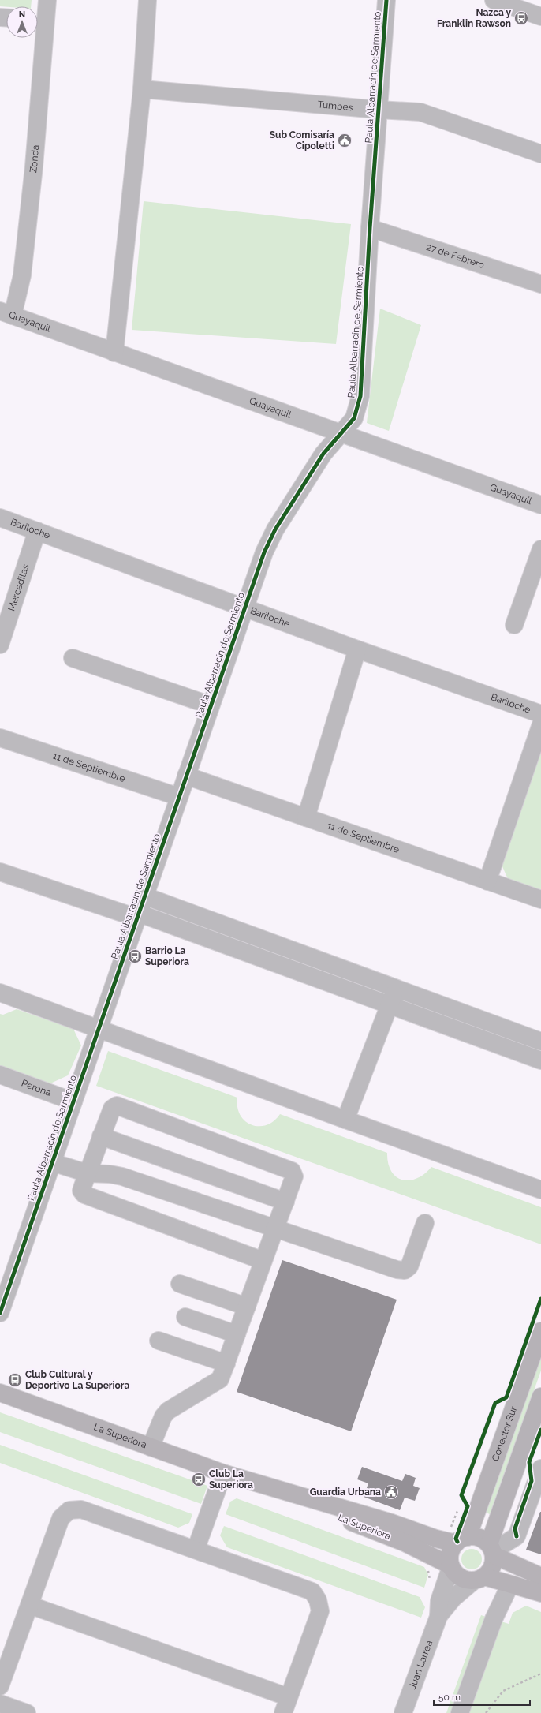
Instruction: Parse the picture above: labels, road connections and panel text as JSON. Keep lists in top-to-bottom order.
{
  "streets": {
    "main road": ["Conector Sur", "La Superiora"],
    "street": [
      "Paula Albarracín de Sarmiento",
      "Tumbes",
      "Zonda",
      "27 de Febrero",
      "Guayaquil",
      "Bariloche",
      "Merceditas",
      "11 de Septiembre",
      "Perona",
      "Juan Larrea"
    ]
  },
  "crossings": [
    ["Paula Albarracín de Sarmiento", "Tumbes"],
    ["Paula Albarracín de Sarmiento", "27 de Febrero"],
    ["Paula Albarracín de Sarmiento", "Guayaquil"],
    ["Paula Albarracín de Sarmiento", "Bariloche"],
    ["Paula Albarracín de Sarmiento", "11 de Septiembre"],
    ["Paula Albarracín de Sarmiento", "Perona"],
    ["Zonda", "Guayaquil"],
    ["Bariloche", "Merceditas"],
    ["Conector Sur", "La Superiora"],
    ["Conector Sur", "Juan Larrea"],
    ["La Superiora", "Juan Larrea"]
  ],
  "places": {
    "bus stop": [
      "Nazca y Franklin Rawson",
      "Barrio La Superiora",
      "Club Cultural y Deportivo La Superiora",
      "Club La Superiora"
    ],
    "public building": ["Sub Comisaría Cipoletti", "Guardia Urbana"]
  },
  "scale_bar": "50 m",
  "north": "top"
}
